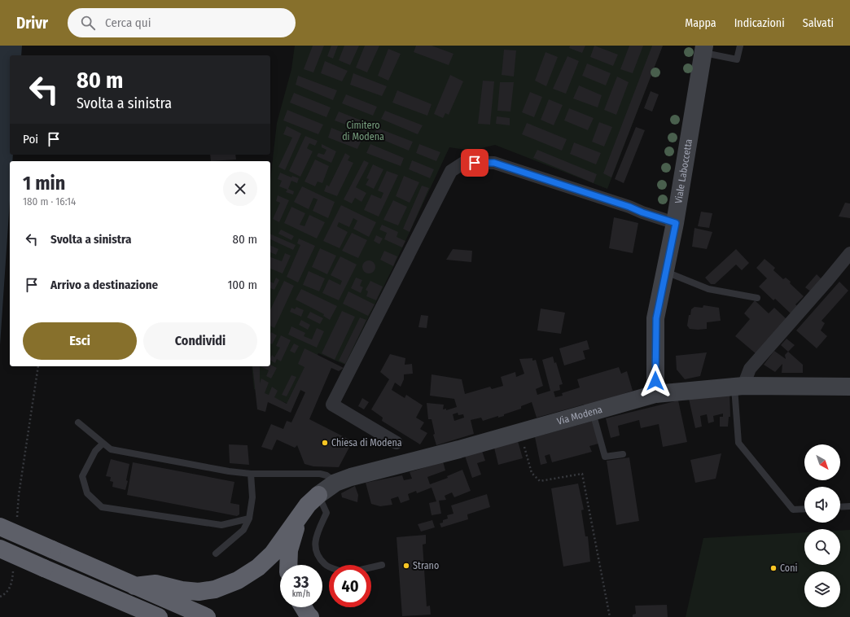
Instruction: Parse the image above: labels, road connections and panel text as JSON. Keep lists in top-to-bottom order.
{
  "streets": {
    "main road": ["Viale Laboccetta", "Via Modena"]
  },
  "crossings": [
    ["Viale Laboccetta", "Via Modena"]
  ],
  "parks": ["Cimitero di Modena"],
  "places": ["Chiesa di Modena", "Strano", "Coni"],
  "north": "bottom right",
  "page": {
    "header": "Drivr",
    "search": "Cerca qui",
    "nav": ["Mappa", "Indicazioni", "Salvati"],
    "turn": ["80 m", "Svolta a sinistra"],
    "then": "Poi",
    "heading": ["1 min", "180 m · 16:14"],
    "list": [
      {
        "name": "Svolta a sinistra",
        "value": "80 m"
      },
      {
        "name": "Arrivo a destinazione",
        "value": "100 m"
      }
    ],
    "buttons": ["Esci", "Condividi"],
    "speed": "33 km/h",
    "limit": "40"
  }
}
